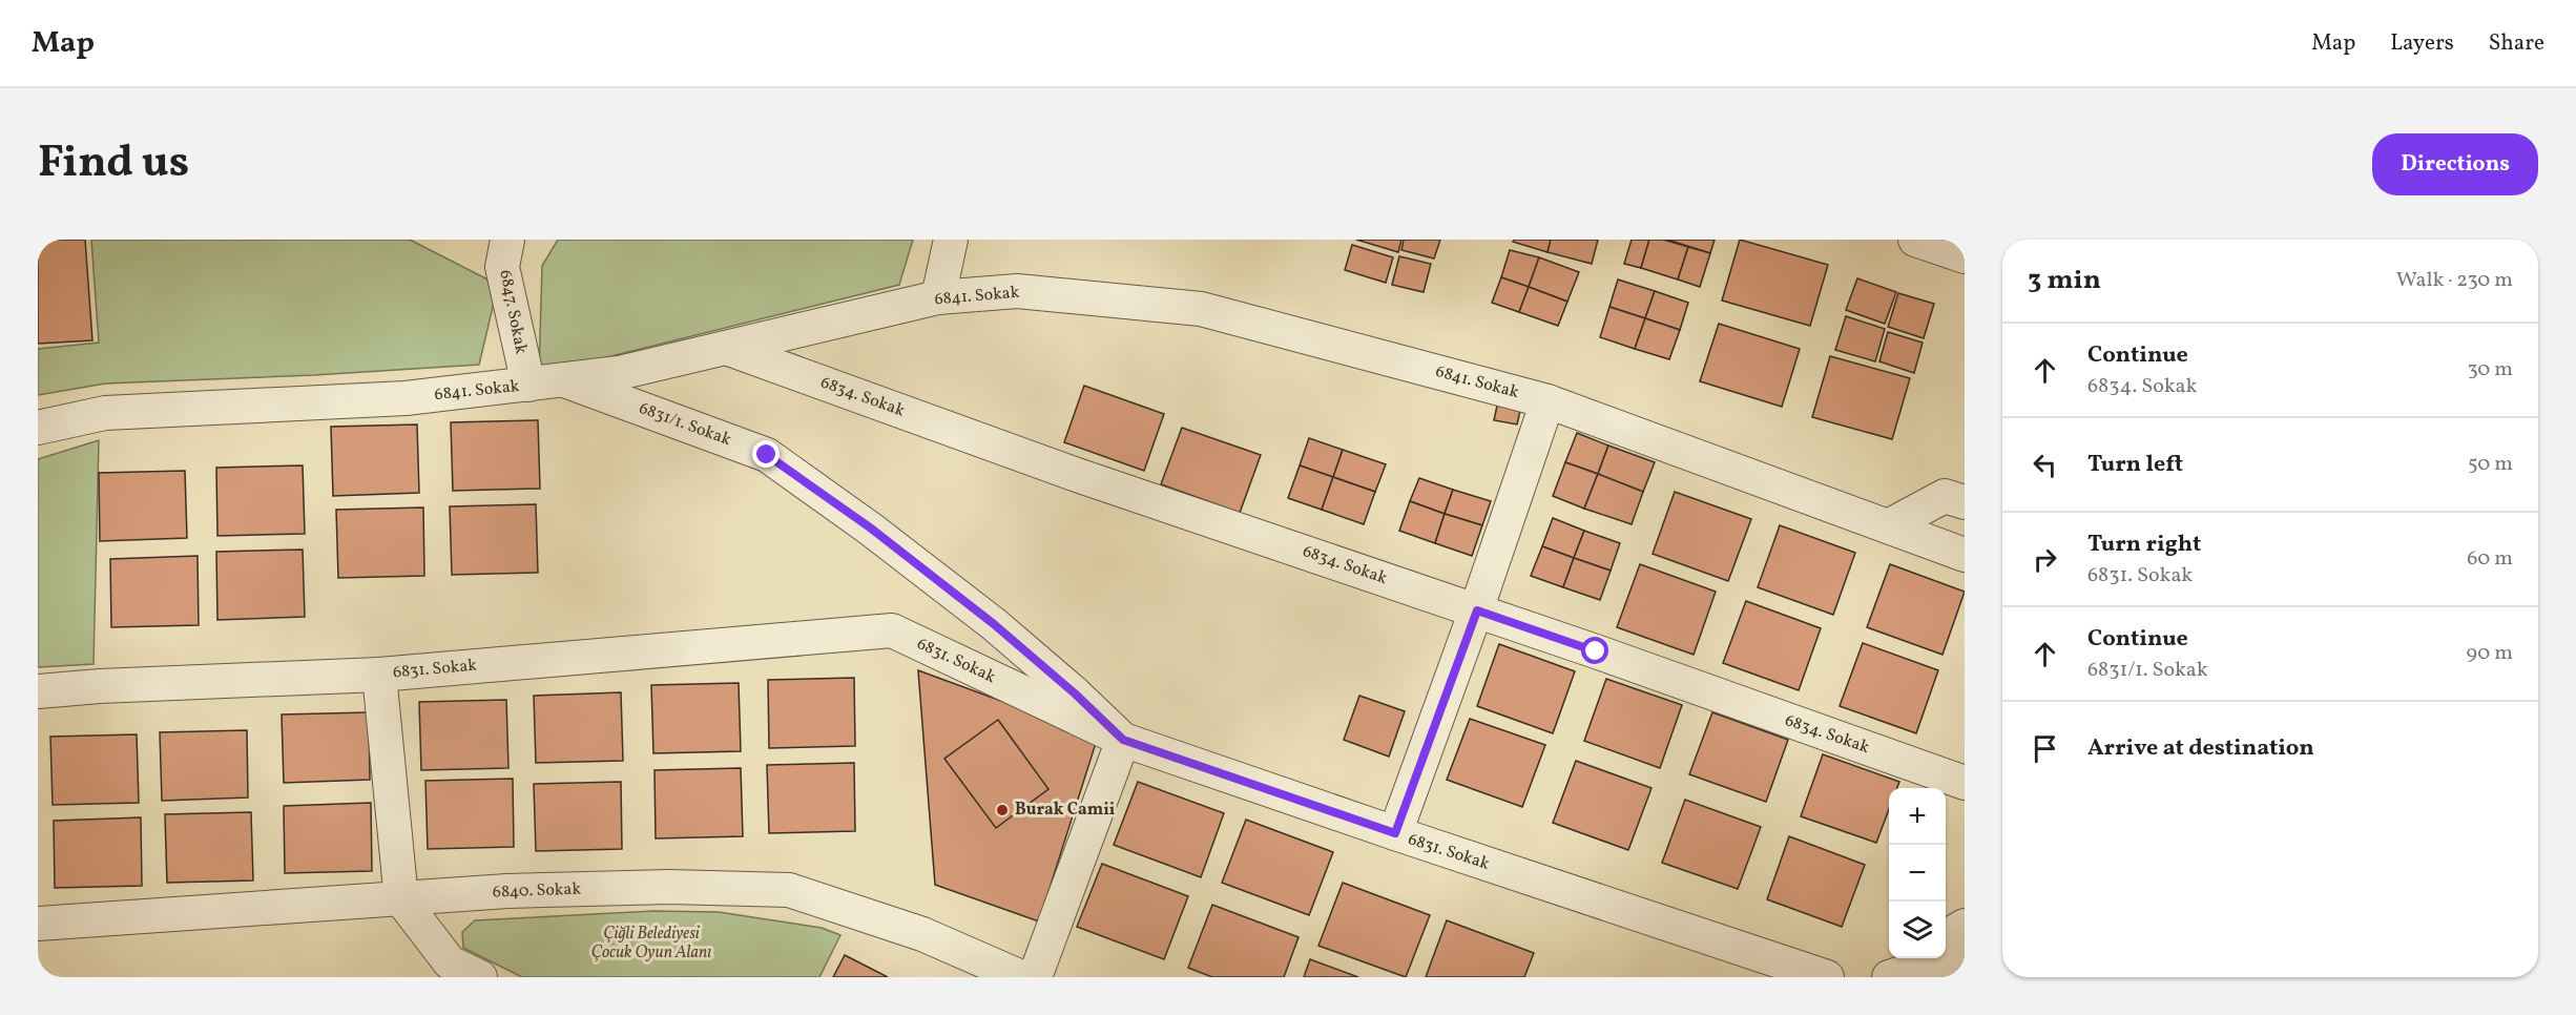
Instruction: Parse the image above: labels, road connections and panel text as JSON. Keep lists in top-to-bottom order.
{
  "streets": {
    "street": [
      "6841. Sokak",
      "6847. Sokak",
      "6834. Sokak",
      "6831/1. Sokak",
      "6831. Sokak",
      "6840. Sokak"
    ]
  },
  "crossings": [
    ["6841. Sokak", "6847. Sokak"],
    ["6841. Sokak", "6834. Sokak"],
    ["6841. Sokak", "6831/1. Sokak"],
    ["6831/1. Sokak", "6831. Sokak"]
  ],
  "parks": ["Çiğli Belediyesi Çocuk Oyun Alanı"],
  "places": ["Burak Camii"],
  "page": {
    "header": "Map",
    "nav": ["Map", "Layers", "Share"],
    "title": "Find us",
    "buttons": "Directions",
    "heading": ["3 min", "Walk · 230 m"],
    "list": [
      ["Continue", "6834. Sokak", "30 m"],
      ["Turn left", "50 m"],
      ["Turn right", "6831. Sokak", "60 m"],
      ["Continue", "6831/1. Sokak", "90 m"],
      "Arrive at destination"
    ],
    "map_buttons": ["+", "−"]
  }
}
